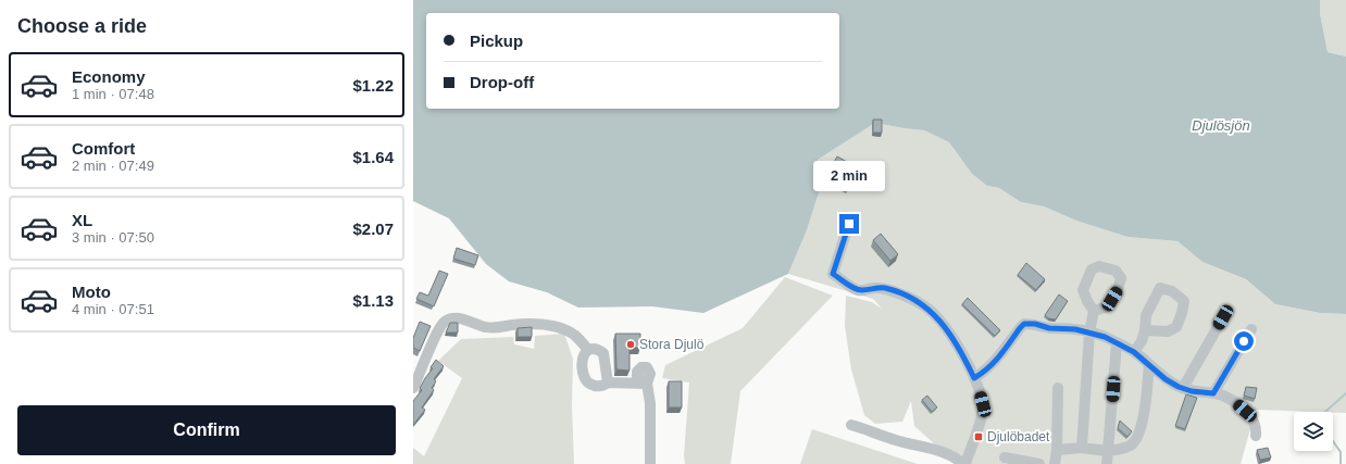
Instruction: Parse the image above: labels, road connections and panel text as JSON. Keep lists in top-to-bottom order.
{
  "water": ["Djulösjön"],
  "places": {
    "other": ["Stora Djulö"],
    "transit": ["Djulöbadet"]
  },
  "page": {
    "heading": "Choose a ride",
    "banner": ["Pickup", "Drop-off"],
    "list": [
      {
        "name": "Economy",
        "note": "1 min · 07:48",
        "value": "$1.22"
      },
      {
        "name": "Comfort",
        "note": "2 min · 07:49",
        "value": "$1.64"
      },
      {
        "name": "XL",
        "note": "3 min · 07:50",
        "value": "$2.07"
      },
      {
        "name": "Moto",
        "note": "4 min · 07:51",
        "value": "$1.13"
      }
    ],
    "bubble": "2 min",
    "buttons": "Confirm"
  }
}
